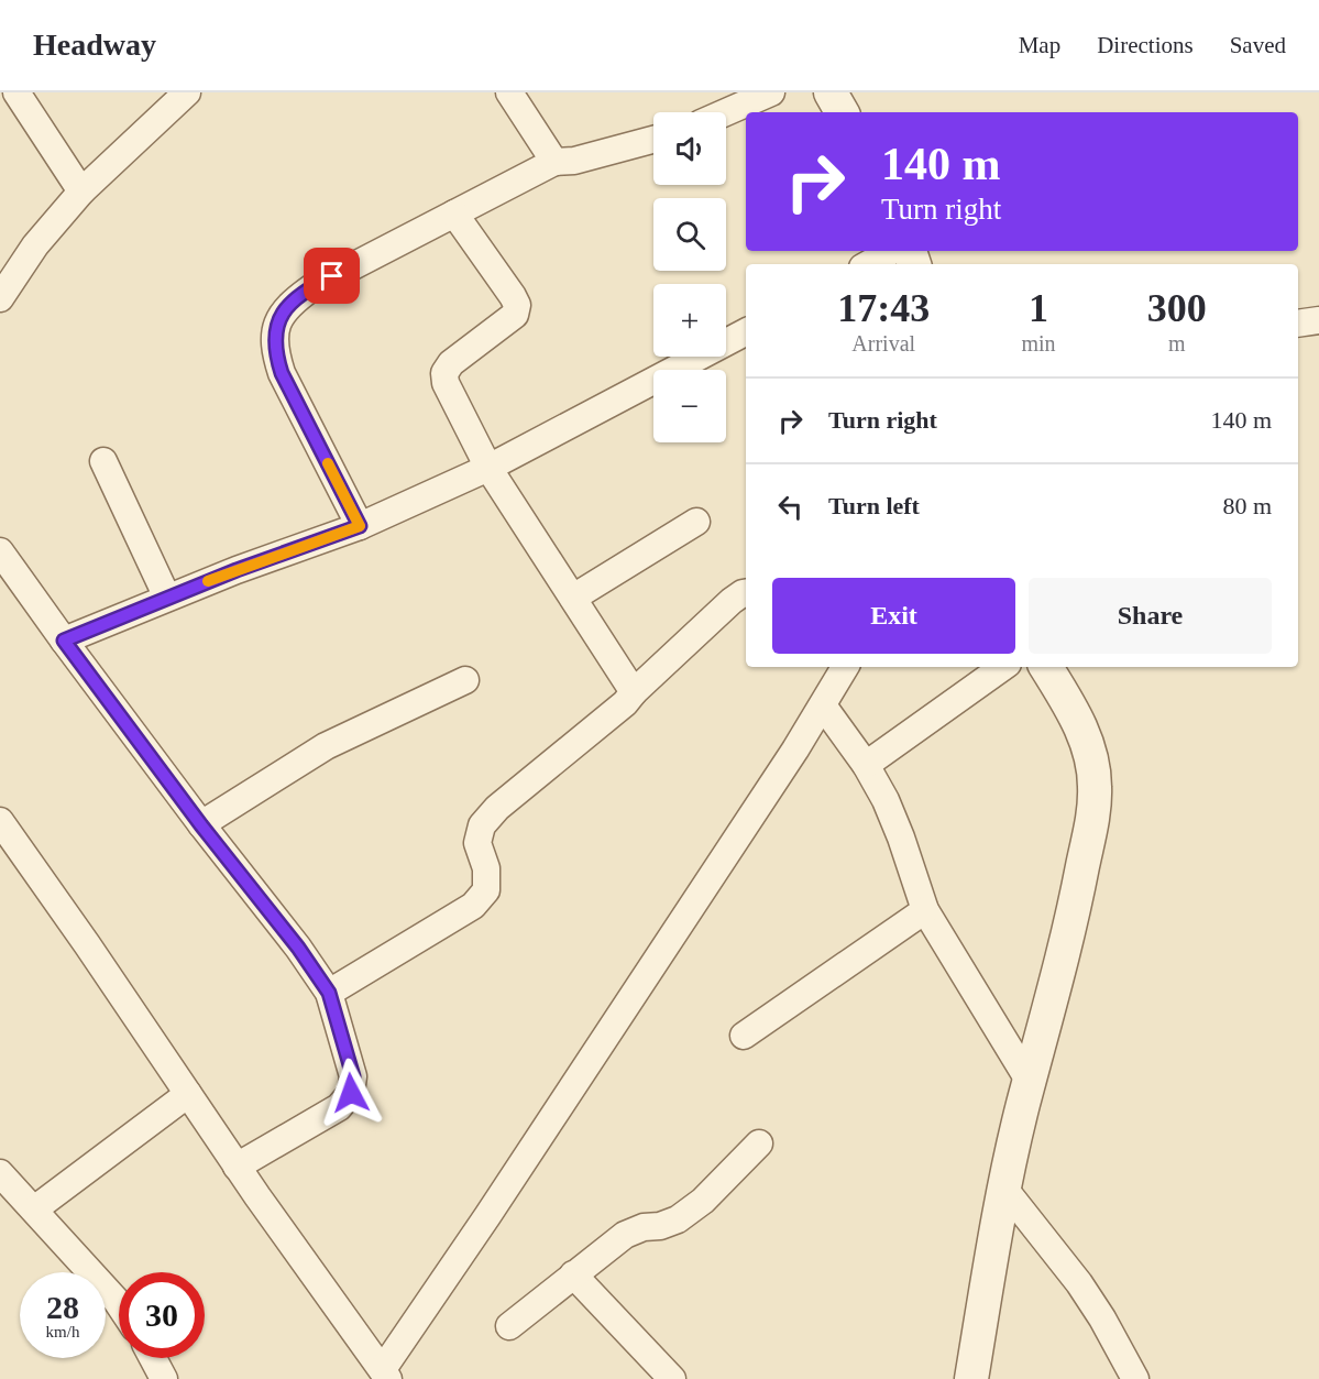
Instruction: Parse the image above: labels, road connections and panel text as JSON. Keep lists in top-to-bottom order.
{
  "page": {
    "header": "Headway",
    "nav": ["Map", "Directions", "Saved"],
    "map_buttons": ["+", "−"],
    "turn": ["140 m", "Turn right"],
    "eta": [
      "17:43",
      "Arrival",
      "1",
      "min",
      "300",
      "m"
    ],
    "list": [
      {
        "name": "Turn right",
        "value": "140 m"
      },
      {
        "name": "Turn left",
        "value": "80 m"
      }
    ],
    "buttons": ["Exit", "Share"],
    "speed": "28 km/h",
    "limit": "30"
  }
}
